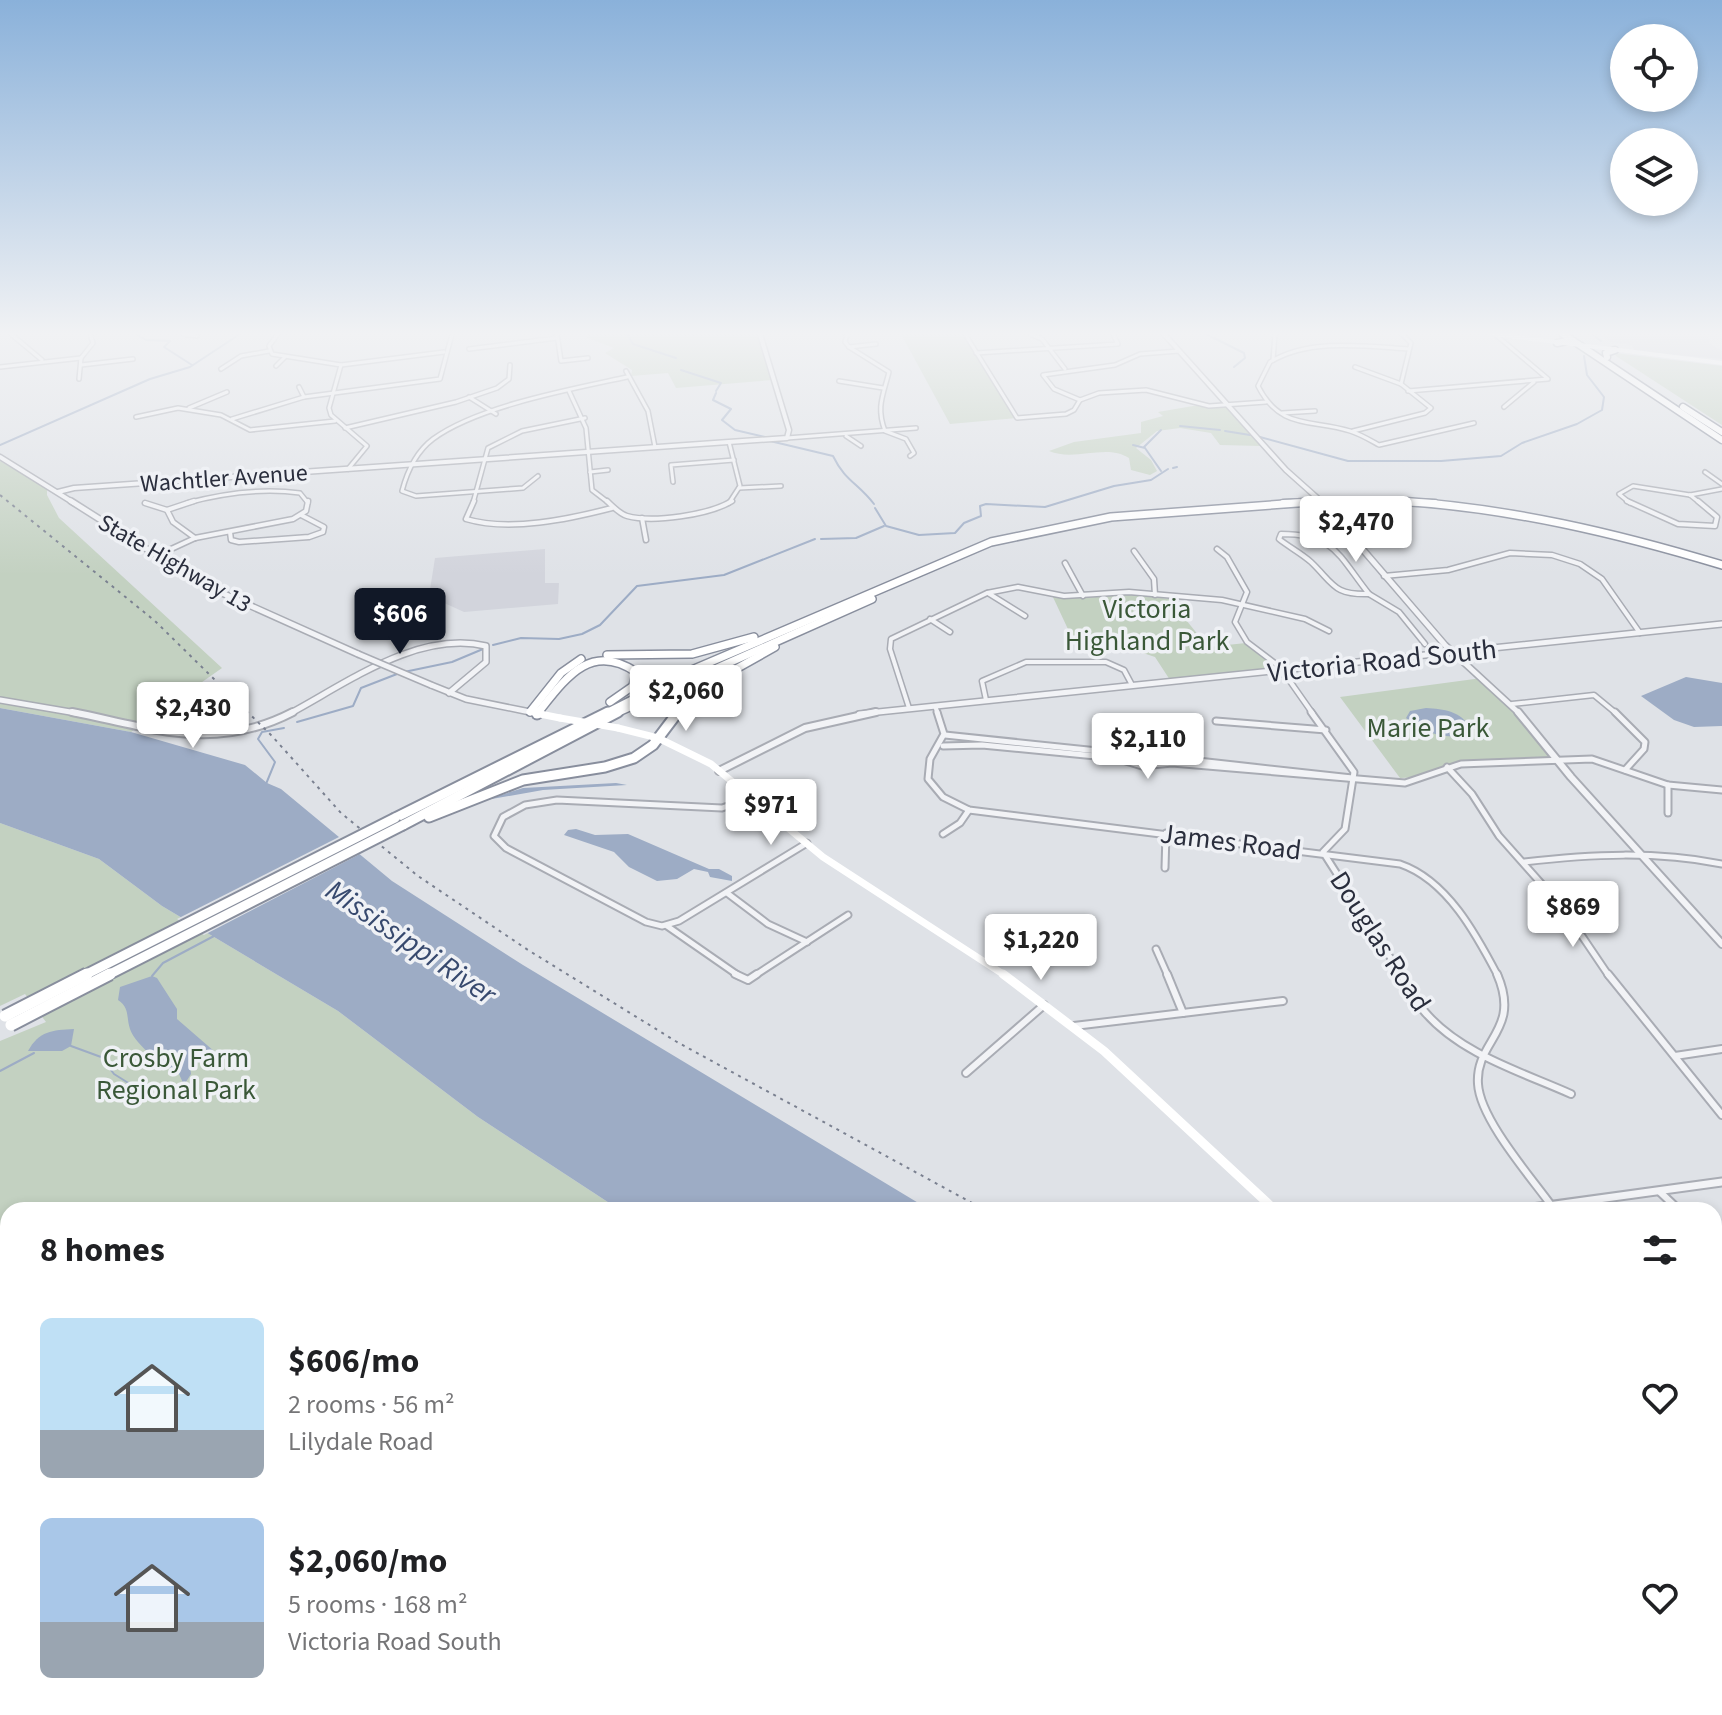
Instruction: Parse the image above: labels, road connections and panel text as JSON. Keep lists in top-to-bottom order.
{
  "streets": {
    "street": [
      "Wachtler Avenue",
      "State Highway 13",
      "Victoria Road South",
      "James Road",
      "Douglas Road"
    ]
  },
  "crossings": [
    ["Wachtler Avenue", "State Highway 13"],
    ["James Road", "Douglas Road"]
  ],
  "water": ["Mississippi River"],
  "parks": ["Victoria Highland Park", "Marie Park", "Crosby Farm Regional Park"],
  "page": {
    "price": [
      "$2,470",
      "$606",
      "$2,060",
      "$2,430",
      "$2,110",
      "$971",
      "$869",
      "$1,220"
    ],
    "heading": "8 homes",
    "list": [
      {
        "name": "$606/mo",
        "note": "2 rooms · 56 m² · Lilydale Road"
      },
      {
        "name": "$2,060/mo",
        "note": "5 rooms · 168 m² · Victoria Road South"
      }
    ]
  }
}
